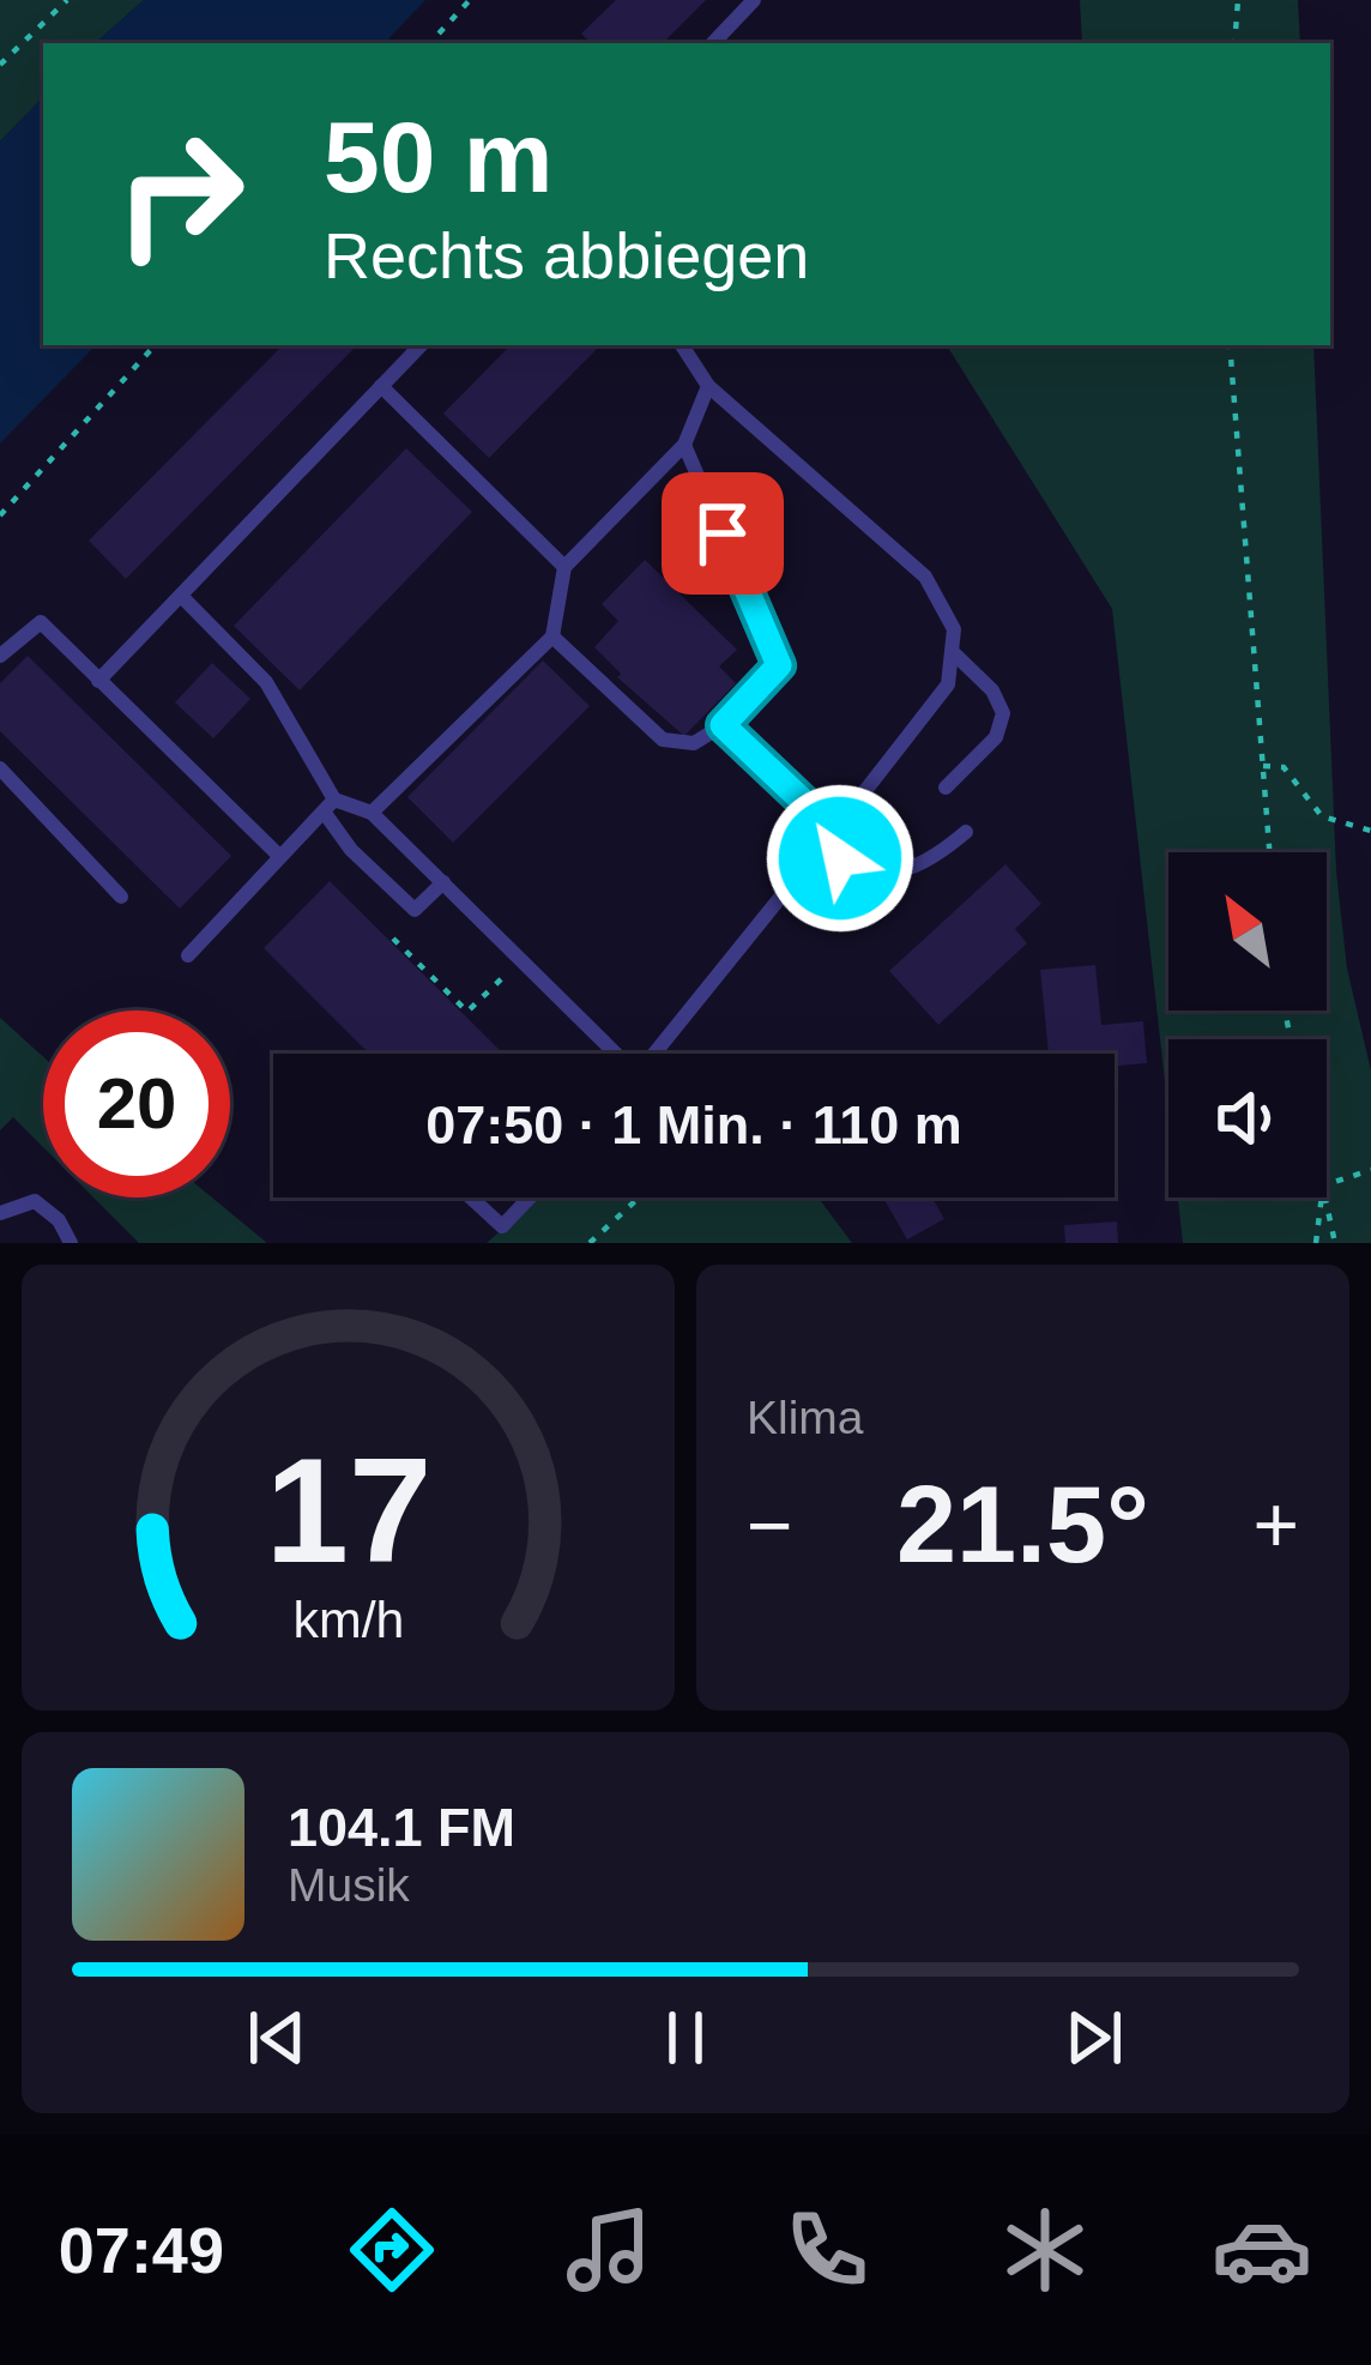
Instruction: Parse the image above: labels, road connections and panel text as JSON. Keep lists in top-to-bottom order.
{
  "north": "top left",
  "page": {
    "turn": ["50 m", "Rechts abbiegen"],
    "limit": "20",
    "trip": "07:50 · 1 Min. · 110 m",
    "tile": "Klima",
    "heat": ["−", "21.5°", "+"],
    "song": ["104.1 FM", "Musik"],
    "tabs": "07:49",
    "gauge": ["17", "km/h"]
  }
}
